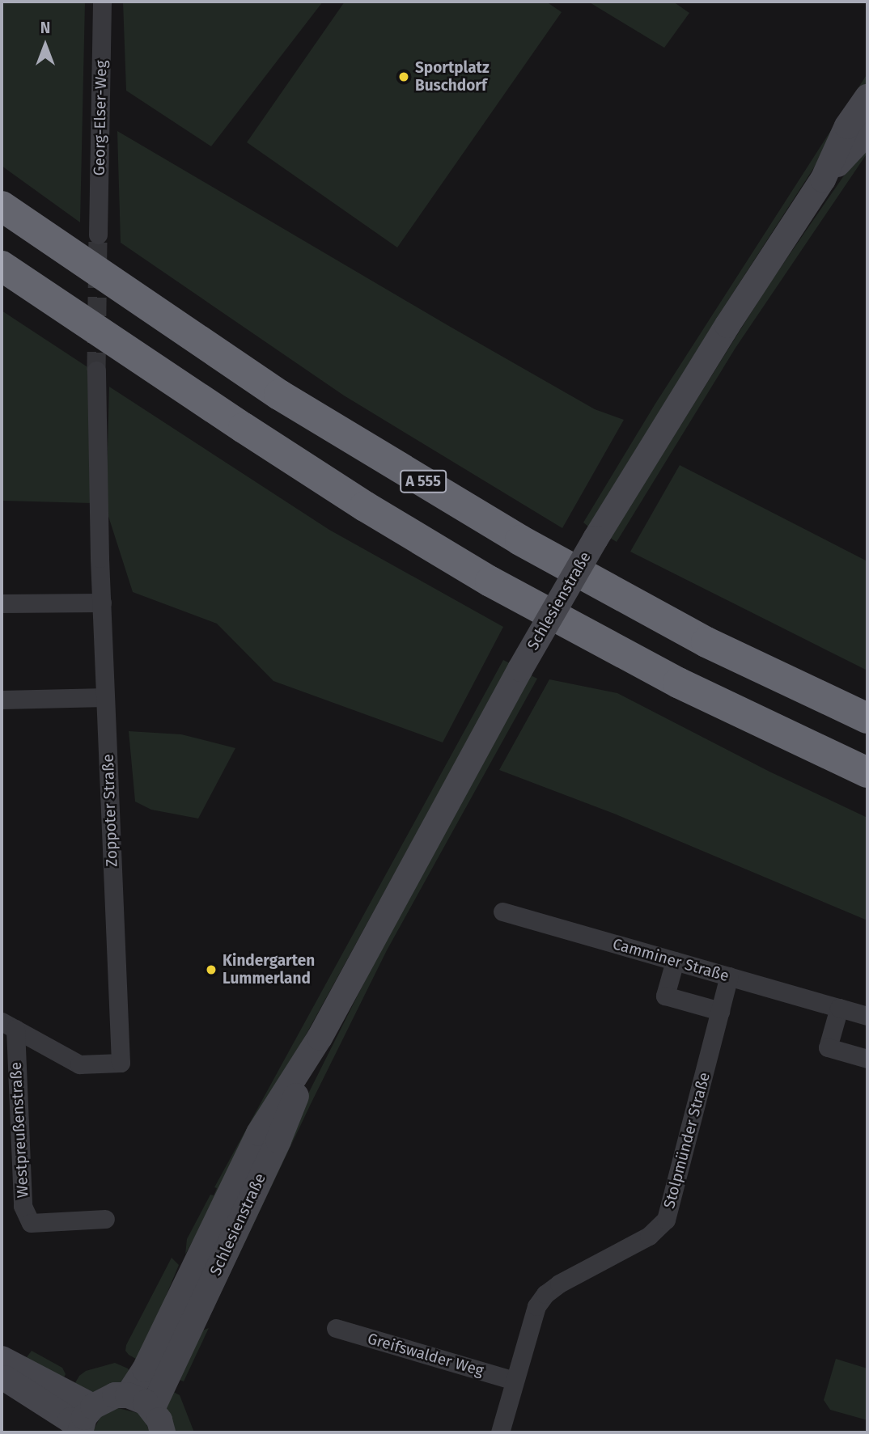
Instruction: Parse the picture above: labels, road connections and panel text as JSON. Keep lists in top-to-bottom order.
{
  "streets": {
    "highway": ["A 555"],
    "street": [
      "Georg-Elser-Weg",
      "Schlesienstraße",
      "Zoppoter Straße",
      "Camminer Straße",
      "Westpreußenstraße",
      "Stolpmünder Straße",
      "Greifswalder Weg"
    ]
  },
  "crossings": [
    ["Zoppoter Straße", "Westpreußenstraße"],
    ["Camminer Straße", "Stolpmünder Straße"],
    ["Stolpmünder Straße", "Greifswalder Weg"]
  ],
  "places": ["Sportplatz Buschdorf", "Kindergarten Lummerland"],
  "north": "top"
}
